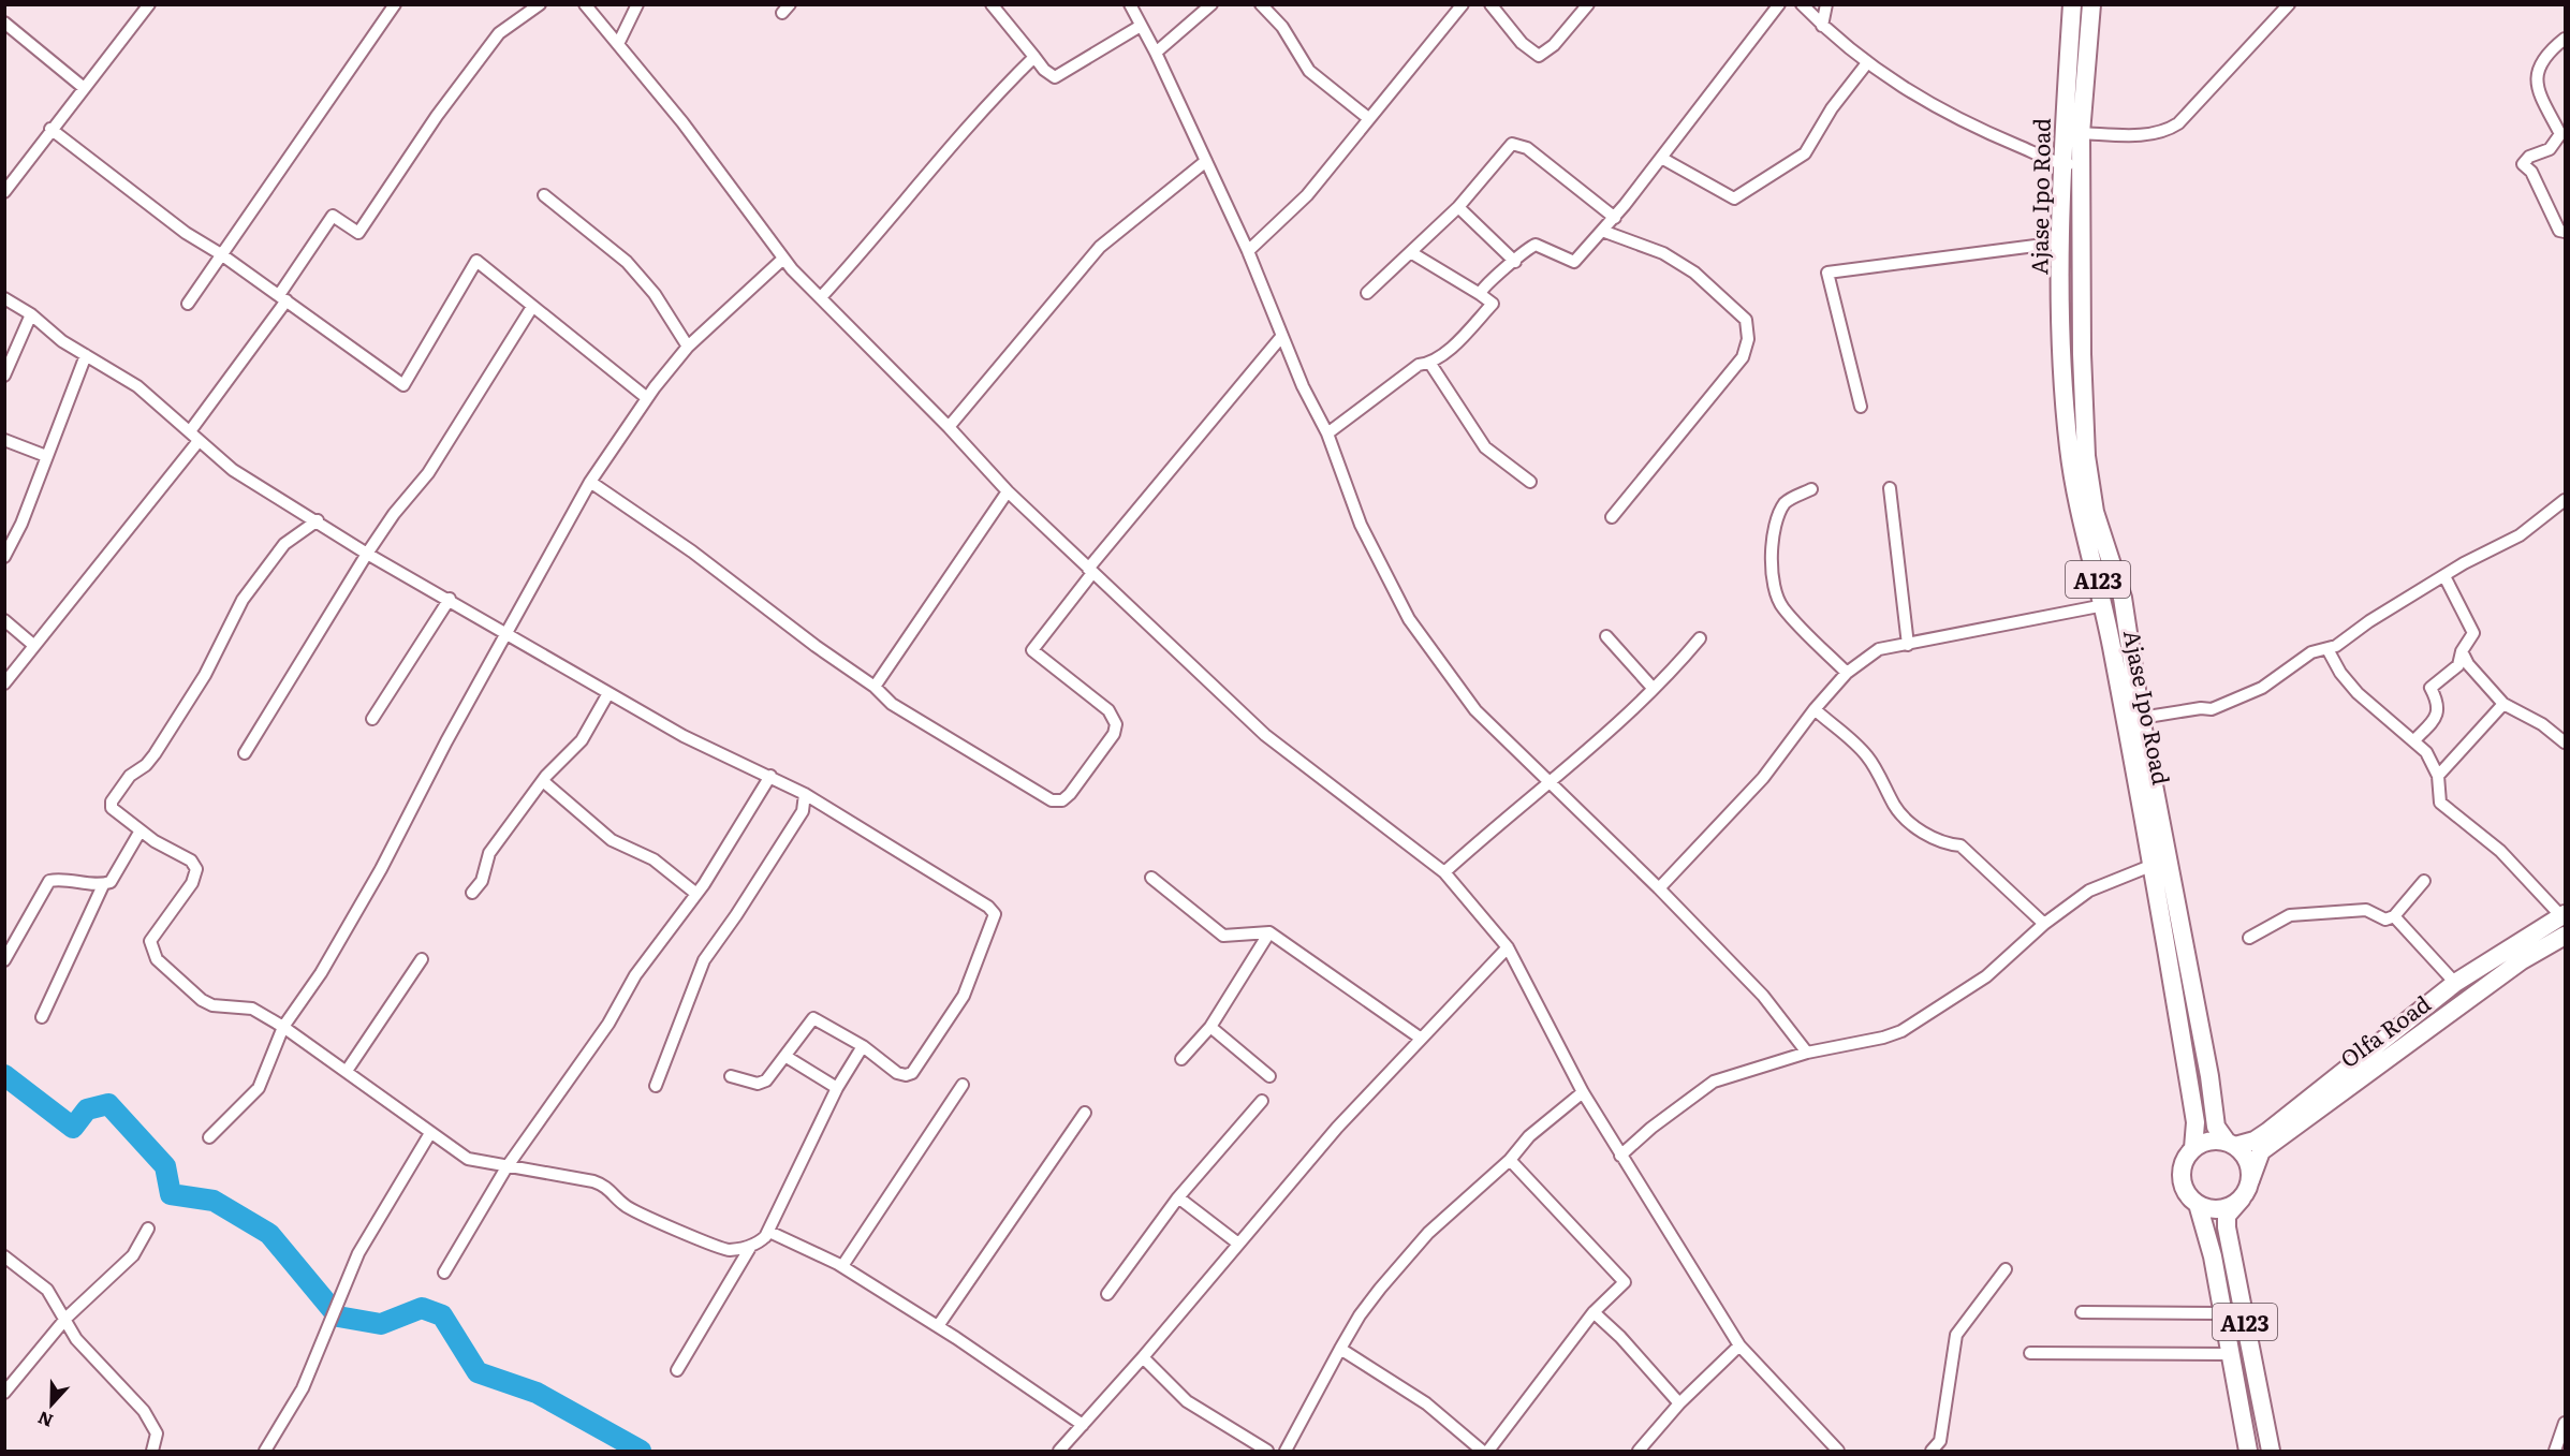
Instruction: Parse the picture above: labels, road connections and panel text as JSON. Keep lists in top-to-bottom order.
{
  "streets": {
    "main road": ["Ajase Ipo Road", "A123", "Olfa Road"]
  },
  "crossings": [
    ["Ajase Ipo Road", "A123"],
    ["Ajase Ipo Road", "Olfa Road"],
    ["A123", "Olfa Road"]
  ],
  "north": "bottom"
}
